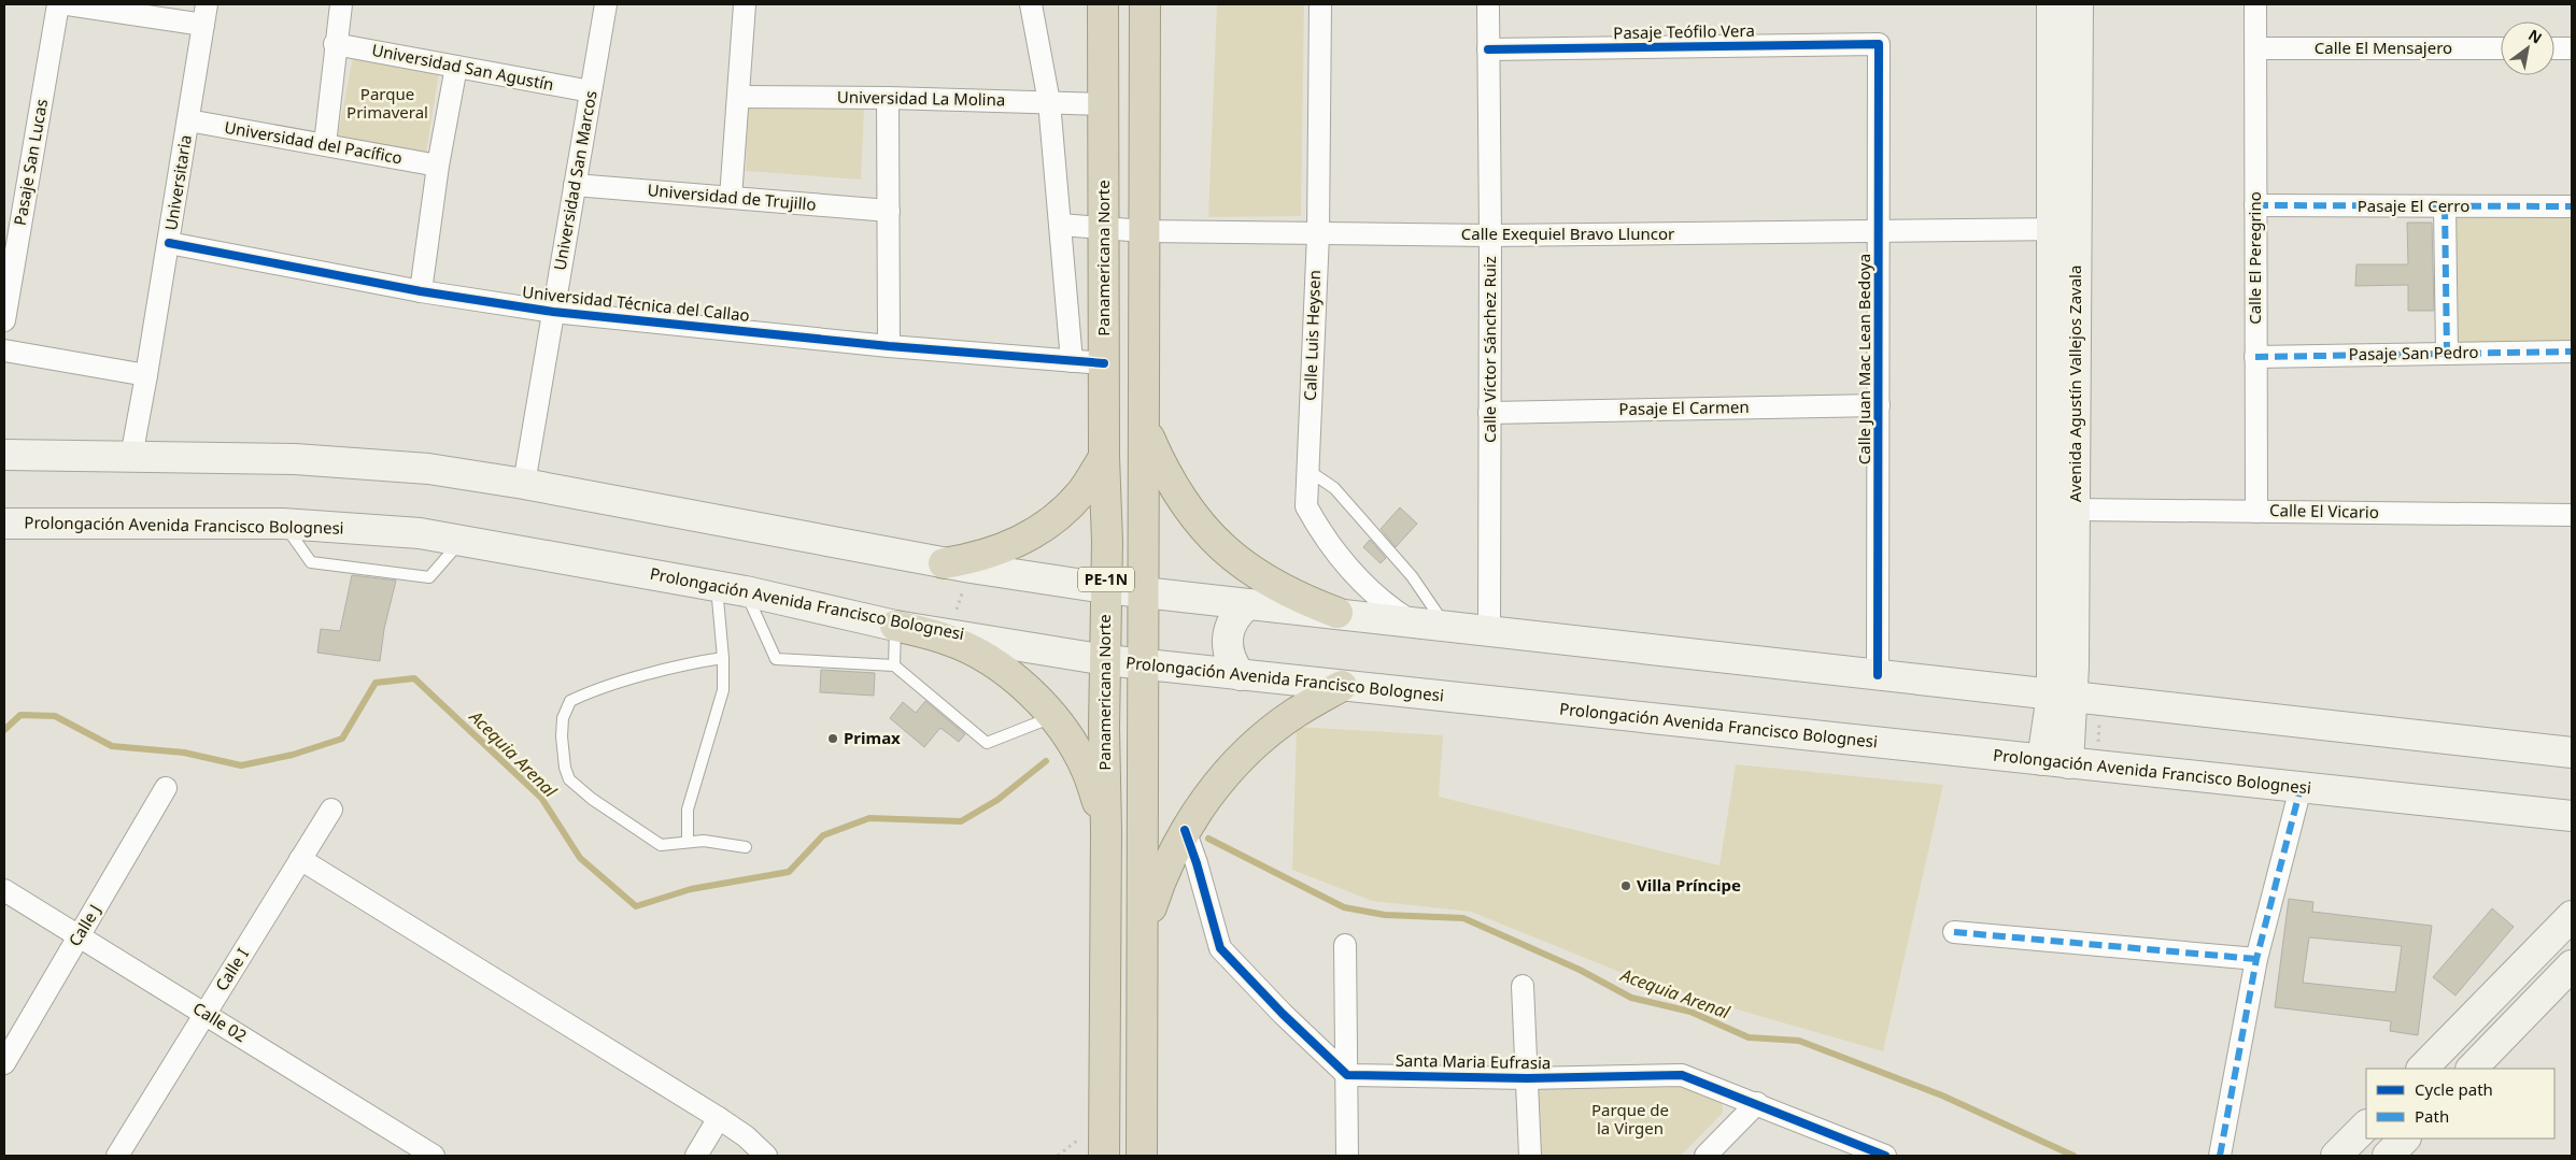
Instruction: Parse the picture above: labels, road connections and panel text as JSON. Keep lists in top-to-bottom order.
{
  "streets": {
    "highway": ["Panamericana Norte", "PE-1N"],
    "main road": ["Avenida Agustín Vallejos Zavala", "Prolongación Avenida Francisco Bolognesi"],
    "street": [
      "Pasaje Teófilo Vera",
      "Calle El Mensajero",
      "Universidad San Agustín",
      "Universidad La Molina",
      "Universidad del Pacífico",
      "Pasaje San Lucas",
      "Universidad San Marcos",
      "Universitaria",
      "Universidad de Trujillo",
      "Pasaje El Cerro",
      "Calle Exequiel Bravo Lluncor",
      "Calle El Peregrino",
      "Universidad Técnica del Callao",
      "Calle Luis Heysen",
      "Calle Víctor Sánchez Ruiz",
      "Pasaje San Pedro",
      "Calle Juan Mac Lean Bedoya",
      "Pasaje El Carmen",
      "Calle El Vicario",
      "Calle J",
      "Calle I",
      "Calle 02",
      "Santa Maria Eufrasia"
    ]
  },
  "crossings": [
    ["Pasaje Teófilo Vera", "Calle Víctor Sánchez Ruiz"],
    ["Pasaje Teófilo Vera", "Calle Juan Mac Lean Bedoya"],
    ["Calle El Mensajero", "Calle El Peregrino"],
    ["Universidad San Agustín", "Universidad San Marcos"],
    ["Universidad La Molina", "Panamericana Norte"],
    ["Universidad del Pacífico", "Universitaria"],
    ["Universidad San Marcos", "Universidad de Trujillo"],
    ["Universidad San Marcos", "Universidad Técnica del Callao"],
    ["Universitaria", "Universidad Técnica del Callao"],
    ["Pasaje El Cerro", "Calle El Peregrino"],
    ["Calle Exequiel Bravo Lluncor", "Panamericana Norte"],
    ["Calle Exequiel Bravo Lluncor", "Calle Luis Heysen"],
    ["Calle Exequiel Bravo Lluncor", "Calle Víctor Sánchez Ruiz"],
    ["Calle Exequiel Bravo Lluncor", "Calle Juan Mac Lean Bedoya"],
    ["Calle Exequiel Bravo Lluncor", "Avenida Agustín Vallejos Zavala"],
    ["Calle Exequiel Bravo Lluncor", "PE-1N"],
    ["Panamericana Norte", "Universidad Técnica del Callao"],
    ["Panamericana Norte", "Prolongación Avenida Francisco Bolognesi"],
    ["Calle El Peregrino", "Pasaje San Pedro"],
    ["Calle El Peregrino", "Calle El Vicario"],
    ["Calle Víctor Sánchez Ruiz", "Pasaje El Carmen"],
    ["Calle Juan Mac Lean Bedoya", "Pasaje El Carmen"],
    ["Avenida Agustín Vallejos Zavala", "Calle El Vicario"],
    ["Avenida Agustín Vallejos Zavala", "Prolongación Avenida Francisco Bolognesi"],
    ["Prolongación Avenida Francisco Bolognesi", "PE-1N"],
    ["Calle J", "Calle 02"],
    ["Calle I", "Calle 02"]
  ],
  "water": ["Acequia Arenal"],
  "parks": ["Parque Primaveral", "Parque de la Virgen"],
  "places": ["Primax", "Villa Príncipe"],
  "legend": ["Cycle path", "Path"],
  "north": "top right"
}
